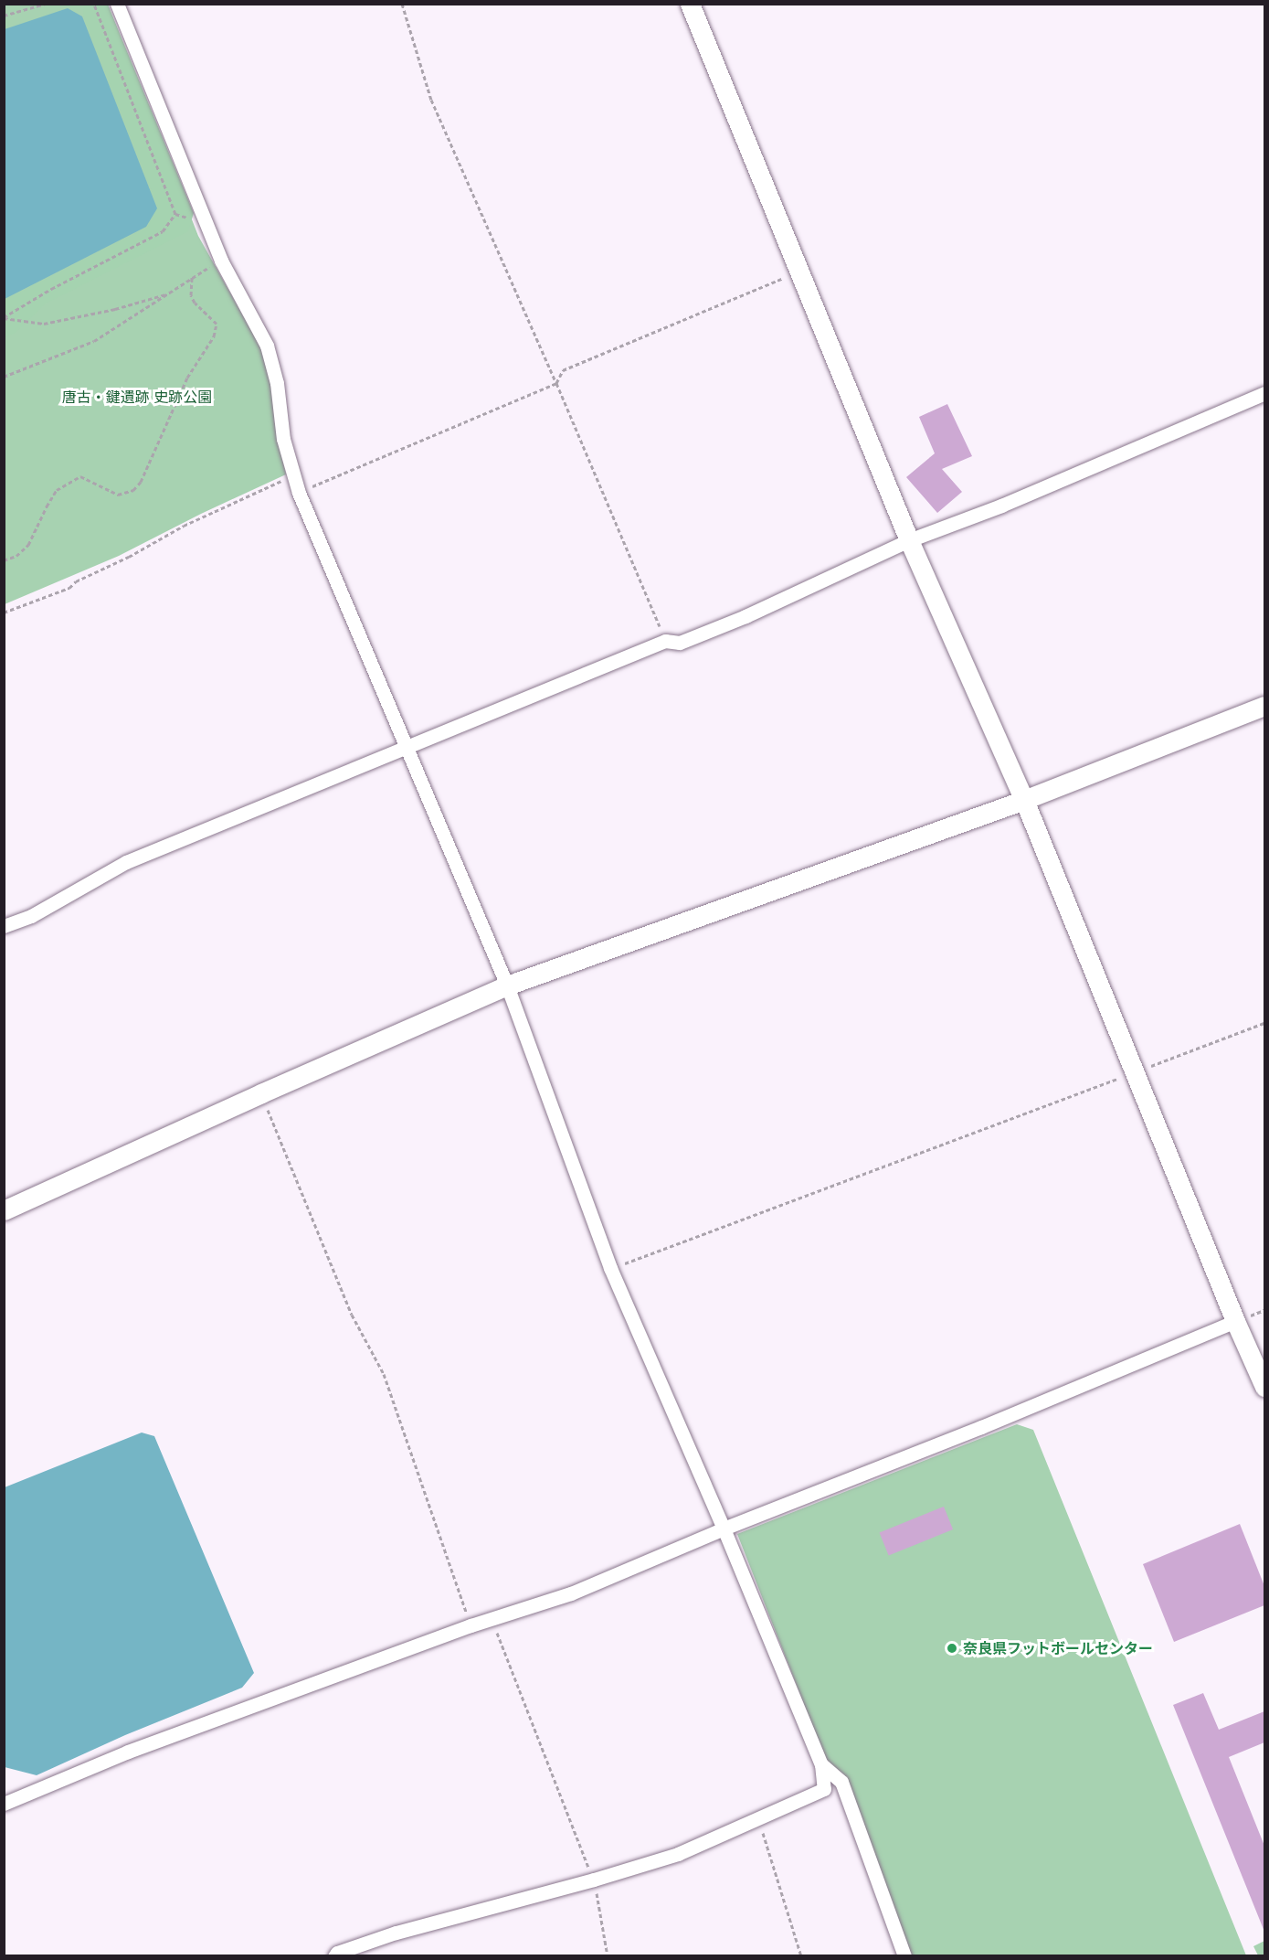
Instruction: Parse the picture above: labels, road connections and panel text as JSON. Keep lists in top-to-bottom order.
{
  "parks": ["唐古・鍵遺跡 史跡公園"],
  "places": ["奈良県フットボールセンター"]
}
